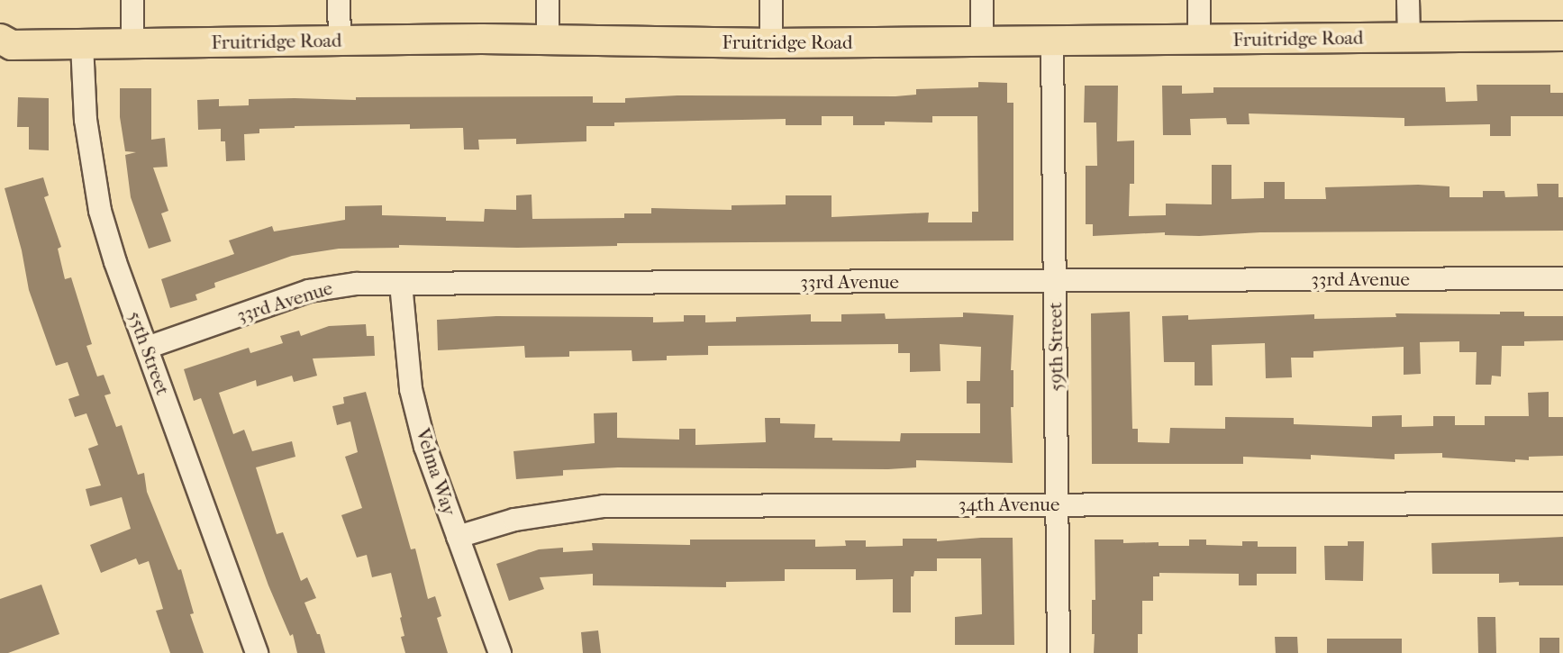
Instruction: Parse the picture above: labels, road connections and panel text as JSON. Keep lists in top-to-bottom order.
{
  "streets": {
    "main road": ["Fruitridge Road"],
    "street": [
      "33rd Avenue",
      "59th Street",
      "55th Street",
      "Velma Way",
      "34th Avenue"
    ]
  },
  "crossings": [
    ["Fruitridge Road", "59th Street"],
    ["Fruitridge Road", "55th Street"],
    ["33rd Avenue", "59th Street"],
    ["33rd Avenue", "55th Street"],
    ["33rd Avenue", "Velma Way"],
    ["59th Street", "34th Avenue"],
    ["Velma Way", "34th Avenue"]
  ]
}
